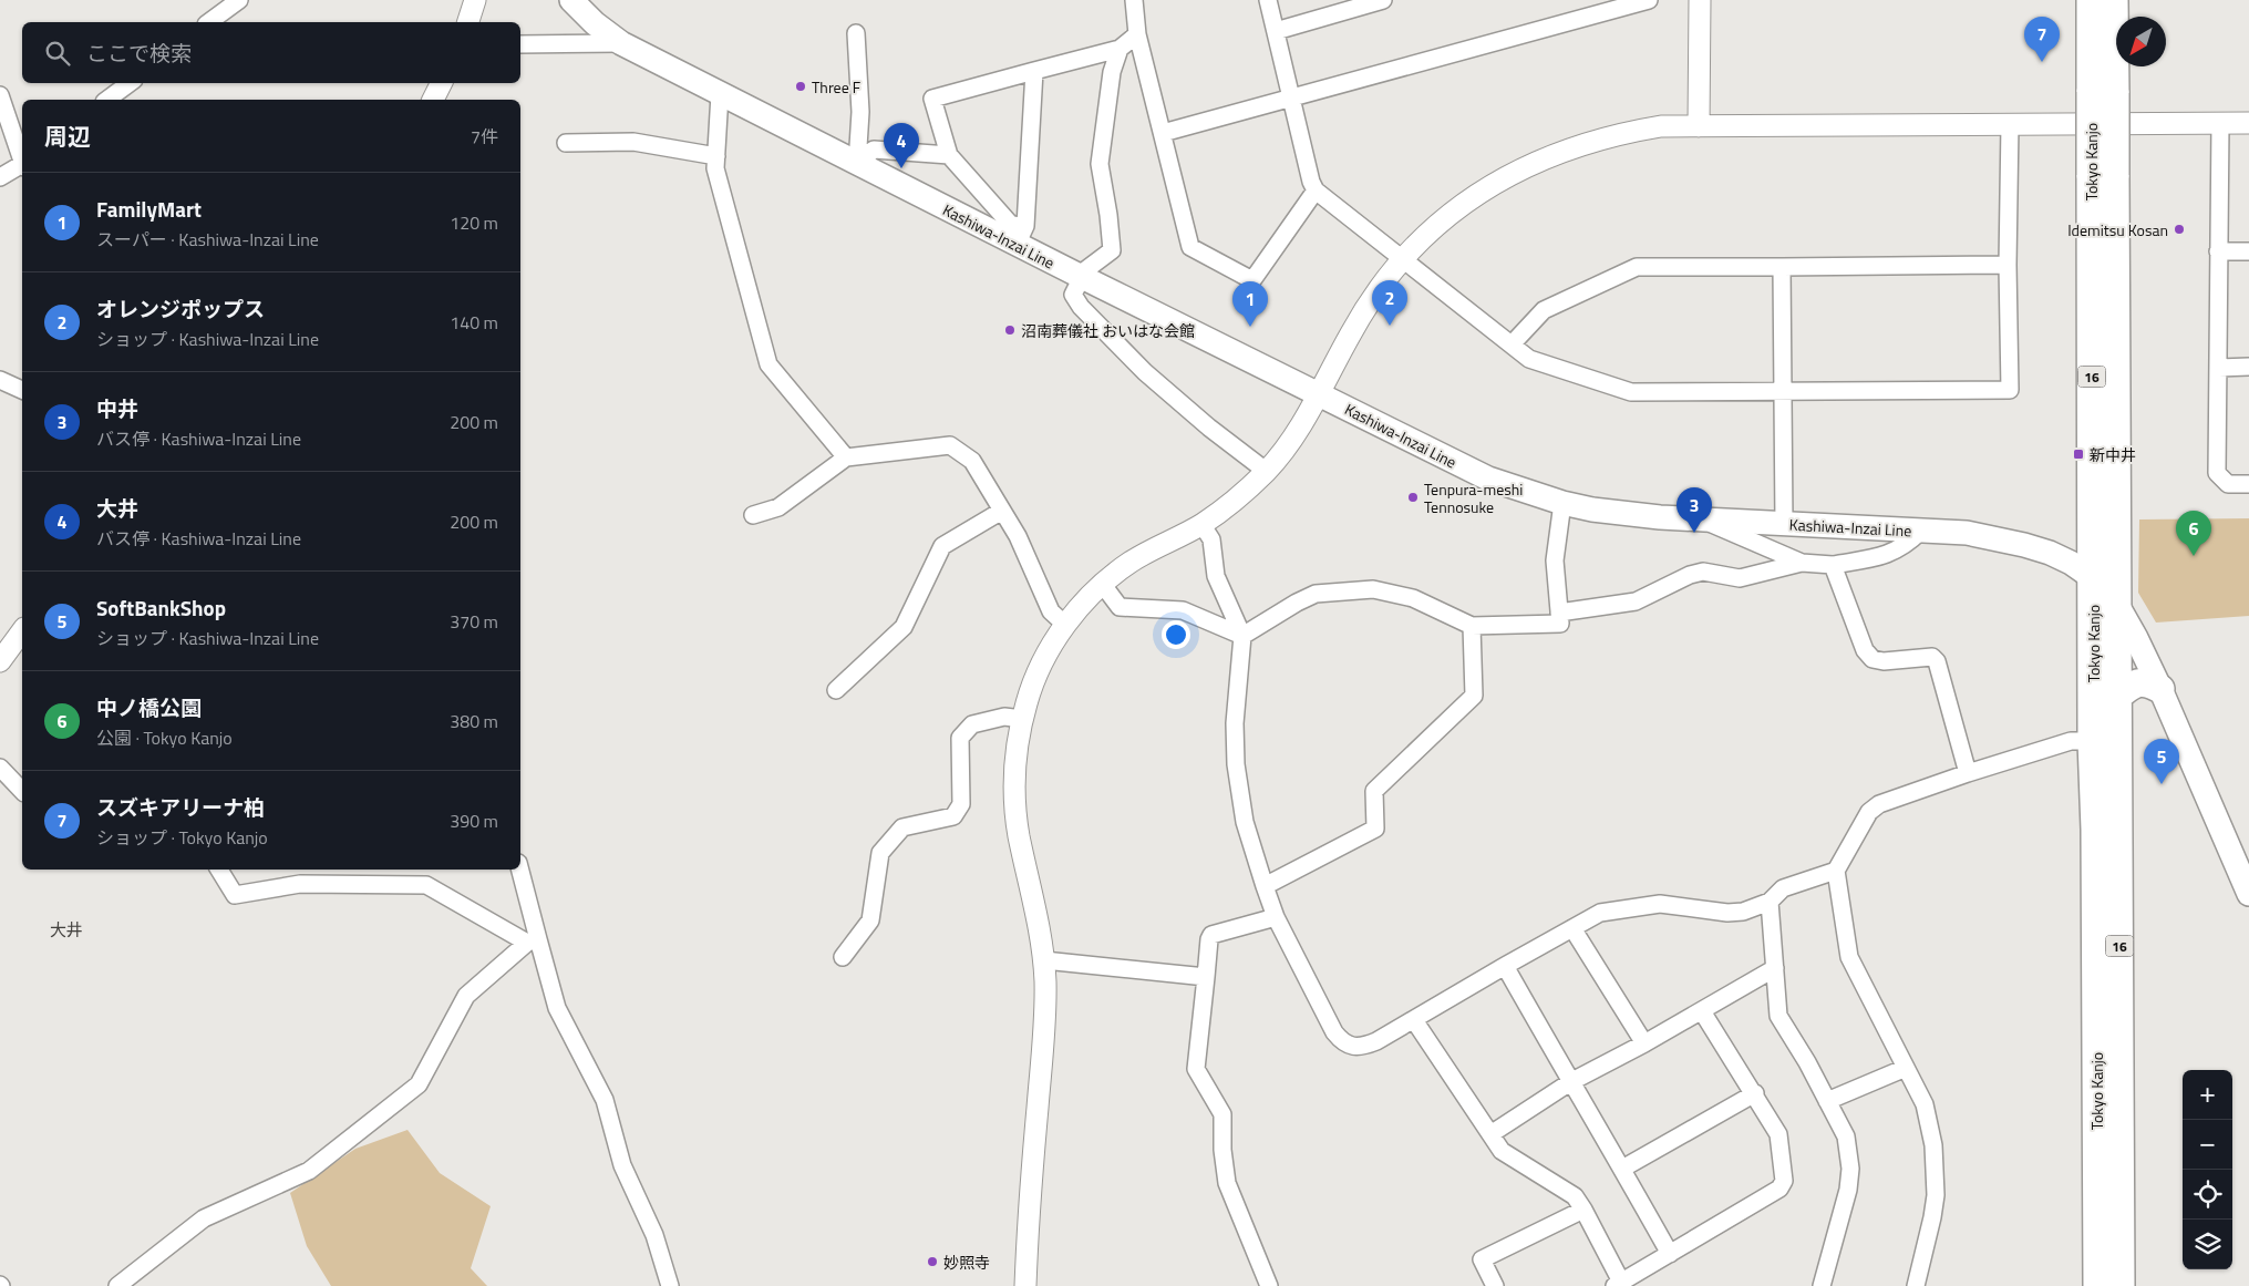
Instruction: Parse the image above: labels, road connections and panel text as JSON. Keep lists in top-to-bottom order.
{
  "streets": {
    "highway": ["Tokyo Kanjo", "16"],
    "main road": ["Kashiwa-Inzai Line"]
  },
  "crossings": [
    ["Tokyo Kanjo", "Kashiwa-Inzai Line"]
  ],
  "districts": ["大井"],
  "places": {
    "other": [
      "Three F",
      "Idemitsu Kosan",
      "沼南葬儀社 おいはな会館",
      "Tenpura-meshi Tennosuke",
      "妙照寺"
    ],
    "transit": ["新中井"]
  },
  "north": "bottom left",
  "page": {
    "pins": [
      "7",
      "4",
      "2",
      "1",
      "3",
      "6",
      "5"
    ],
    "search": "ここで検索",
    "heading": ["周辺", "7件"],
    "list": [
      {
        "mark": "1",
        "name": "FamilyMart",
        "note": "スーパー · Kashiwa-Inzai Line",
        "value": "120 m"
      },
      {
        "mark": "2",
        "name": "オレンジポップス",
        "note": "ショップ · Kashiwa-Inzai Line",
        "value": "140 m"
      },
      {
        "mark": "3",
        "name": "中井",
        "note": "バス停 · Kashiwa-Inzai Line",
        "value": "200 m"
      },
      {
        "mark": "4",
        "name": "大井",
        "note": "バス停 · Kashiwa-Inzai Line",
        "value": "200 m"
      },
      {
        "mark": "5",
        "name": "SoftBankShop",
        "note": "ショップ · Kashiwa-Inzai Line",
        "value": "370 m"
      },
      {
        "mark": "6",
        "name": "中ノ橋公園",
        "note": "公園 · Tokyo Kanjo",
        "value": "380 m"
      },
      {
        "mark": "7",
        "name": "スズキアリーナ柏",
        "note": "ショップ · Tokyo Kanjo",
        "value": "390 m"
      }
    ],
    "map_buttons": ["+", "−"]
  }
}
